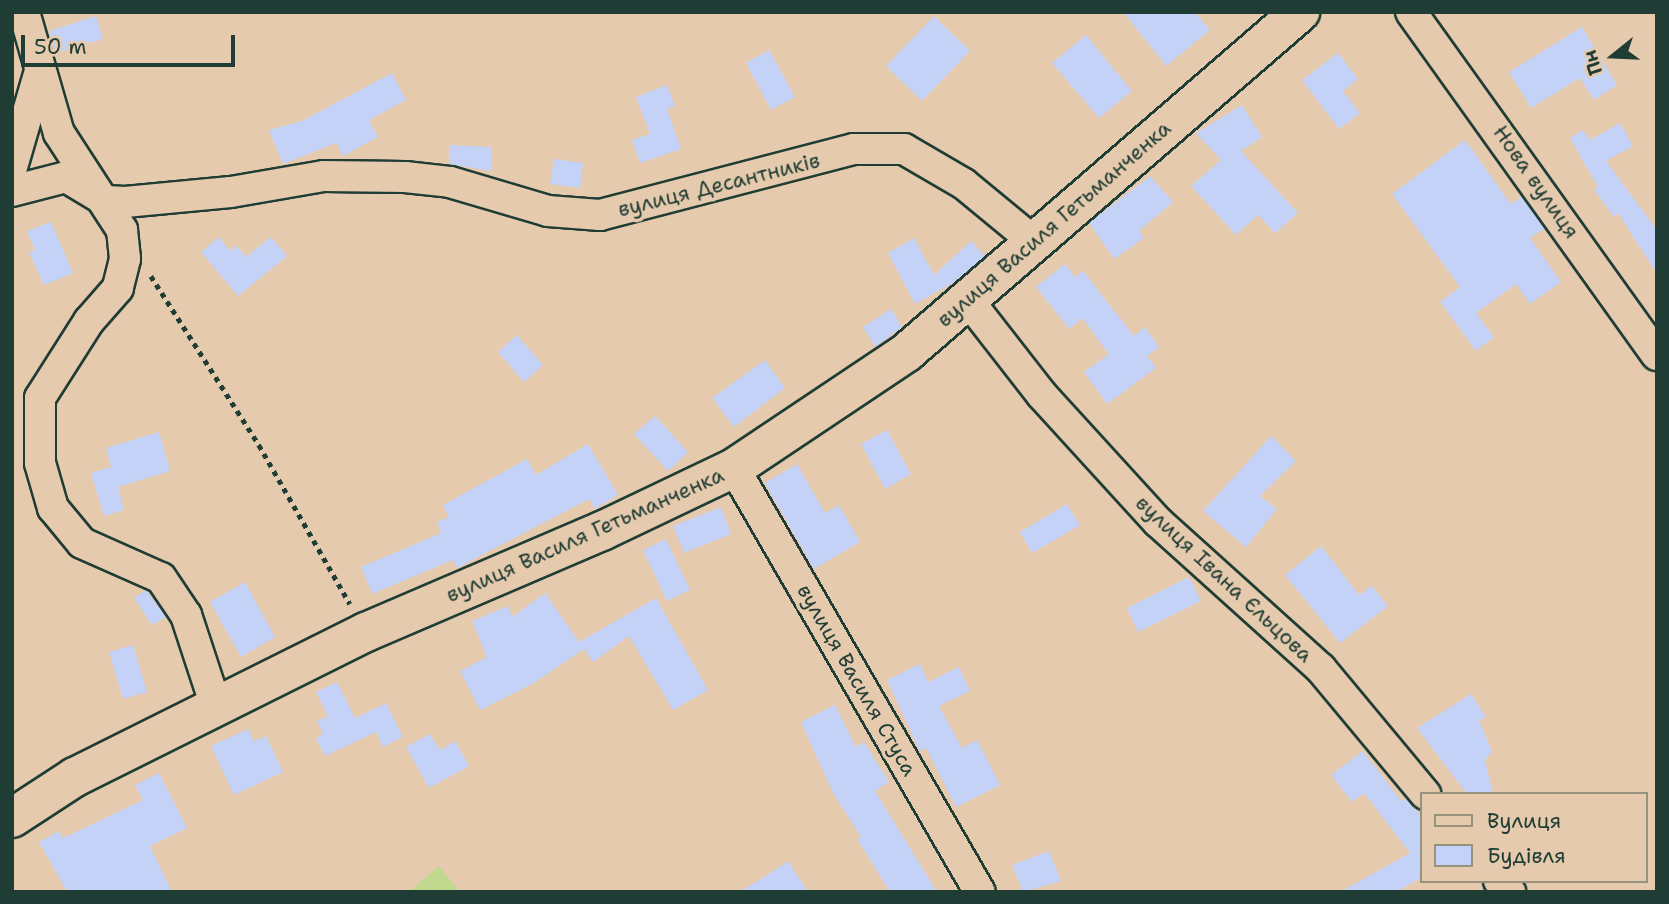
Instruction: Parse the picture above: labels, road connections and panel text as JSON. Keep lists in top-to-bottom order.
{
  "streets": {
    "street": [
      "Нова вулиця",
      "вулиця Десантників",
      "вулиця Василя Гетьманченка",
      "вулиця Івана Єльцова",
      "вулиця Василя Стуса"
    ]
  },
  "crossings": [
    ["вулиця Десантників", "вулиця Василя Гетьманченка"],
    ["вулиця Василя Гетьманченка", "вулиця Івана Єльцова"],
    ["вулиця Василя Гетьманченка", "вулиця Василя Стуса"]
  ],
  "legend": ["Вулиця", "Будівля"],
  "scale_bar": "50 m",
  "north": "left"
}
